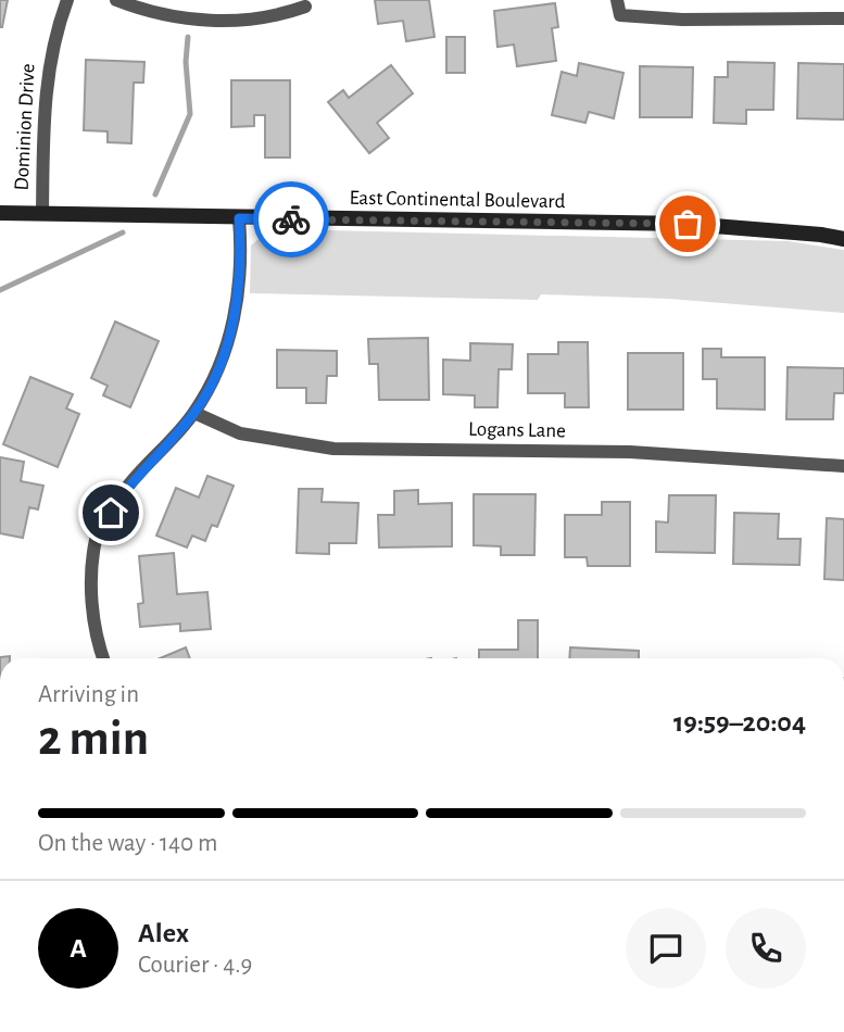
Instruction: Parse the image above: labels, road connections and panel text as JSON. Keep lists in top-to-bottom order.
{
  "streets": {
    "main road": ["East Continental Boulevard"],
    "street": ["Dominion Drive", "Logans Lane"]
  },
  "crossings": [
    ["Dominion Drive", "East Continental Boulevard"]
  ],
  "page": {
    "heading": ["2 min", "Arriving in", "19:59–20:04"],
    "panel": ["Alex", "Courier · 4.9"],
    "bar": "On the way · 140 m",
    "round": "A"
  }
}
